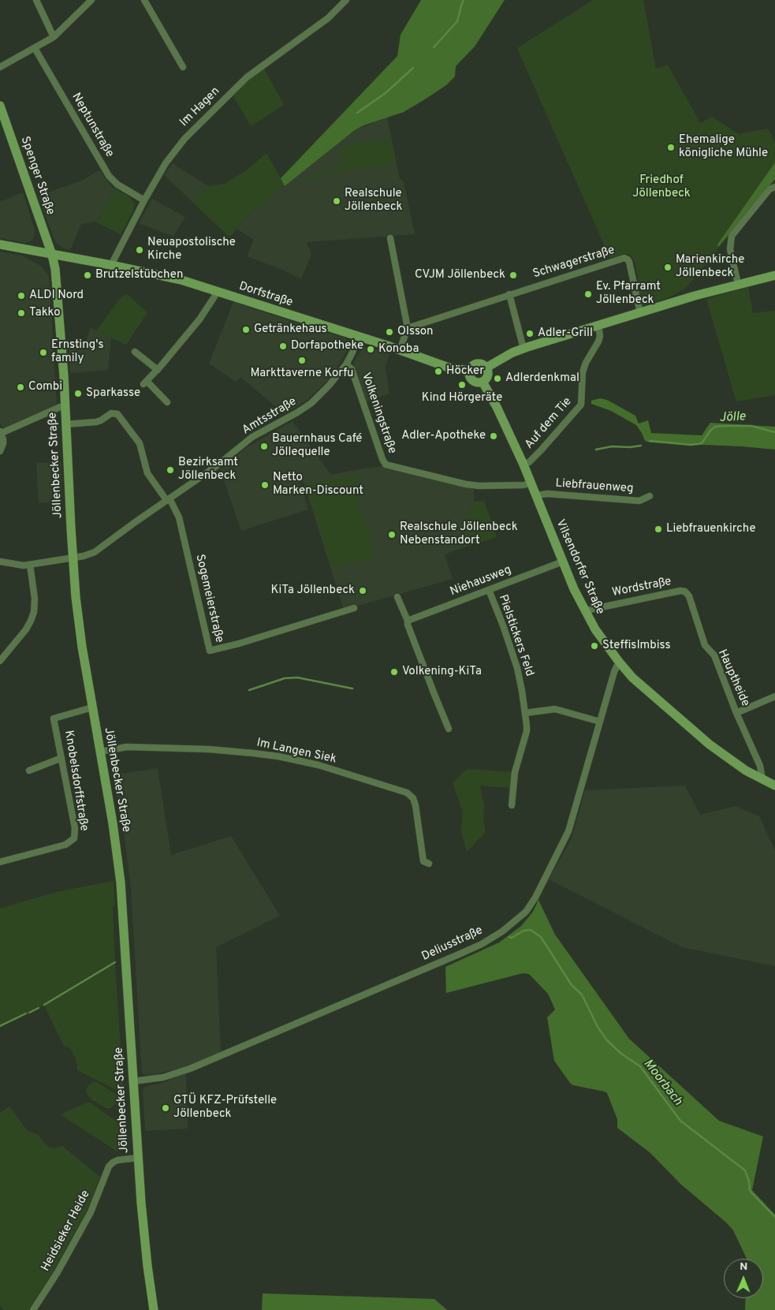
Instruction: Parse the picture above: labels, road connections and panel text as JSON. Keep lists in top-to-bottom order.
{
  "streets": {
    "main road": [
      "Spenger Straße",
      "Dorfstraße",
      "Jöllenbecker Straße",
      "Vilsendorfer Straße"
    ],
    "street": [
      "Im Hagen",
      "Neptunstraße",
      "Schwagerstraße",
      "Volkeningstraße",
      "Amtsstraße",
      "Auf dem Tie",
      "Liebfrauenweg",
      "Niehausweg",
      "Wordstraße",
      "Sogemeierstraße",
      "Pielstickers Feld",
      "Hauptheide",
      "Im Langen Siek",
      "Knobelsdorffstraße",
      "Deliusstraße",
      "Heidsieker Heide"
    ]
  },
  "crossings": [
    ["Im Hagen", "Neptunstraße"],
    ["Im Hagen", "Dorfstraße"],
    ["Spenger Straße", "Dorfstraße"],
    ["Spenger Straße", "Jöllenbecker Straße"],
    ["Dorfstraße", "Amtsstraße"],
    ["Dorfstraße", "Jöllenbecker Straße"],
    ["Dorfstraße", "Vilsendorfer Straße"],
    ["Volkeningstraße", "Amtsstraße"],
    ["Volkeningstraße", "Vilsendorfer Straße"],
    ["Amtsstraße", "Jöllenbecker Straße"],
    ["Amtsstraße", "Sogemeierstraße"],
    ["Auf dem Tie", "Vilsendorfer Straße"],
    ["Jöllenbecker Straße", "Im Langen Siek"],
    ["Jöllenbecker Straße", "Knobelsdorffstraße"],
    ["Jöllenbecker Straße", "Deliusstraße"],
    ["Jöllenbecker Straße", "Heidsieker Heide"],
    ["Liebfrauenweg", "Vilsendorfer Straße"],
    ["Vilsendorfer Straße", "Niehausweg"],
    ["Vilsendorfer Straße", "Wordstraße"],
    ["Vilsendorfer Straße", "Hauptheide"],
    ["Vilsendorfer Straße", "Deliusstraße"],
    ["Niehausweg", "Pielstickers Feld"],
    ["Wordstraße", "Hauptheide"]
  ],
  "water": ["Jölle", "Moorbach"],
  "parks": ["Friedhof Jöllenbeck"],
  "places": [
    "Ehemalige königliche Mühle",
    "Realschule Jöllenbeck",
    "Neuapostolische Kirche",
    "Marienkirche Jöllenbeck",
    "Brutzelstübchen",
    "CVJM Jöllenbeck",
    "Ev. Pfarramt Jöllenbeck",
    "ALDI Nord",
    "Takko",
    "Getränkehaus",
    "Olsson",
    "Adler-Grill",
    "Dorfapotheke",
    "Konoba",
    "Ernsting's family",
    "Markttaverne Korfu",
    "Höcker",
    "Adlerdenkmal",
    "Kind Hörgeräte",
    "Combi",
    "Sparkasse",
    "Adler-Apotheke",
    "Bauernhaus Café Jöllequelle",
    "Bezirksamt Jöllenbeck",
    "Netto Marken-Discount",
    "Liebfrauenkirche",
    "Realschule Jöllenbeck Nebenstandort",
    "KiTa Jöllenbeck",
    "SteffisImbiss",
    "Volkening-KiTa",
    "GTÜ KFZ-Prüfstelle Jöllenbeck"
  ],
  "north": "top"
}
